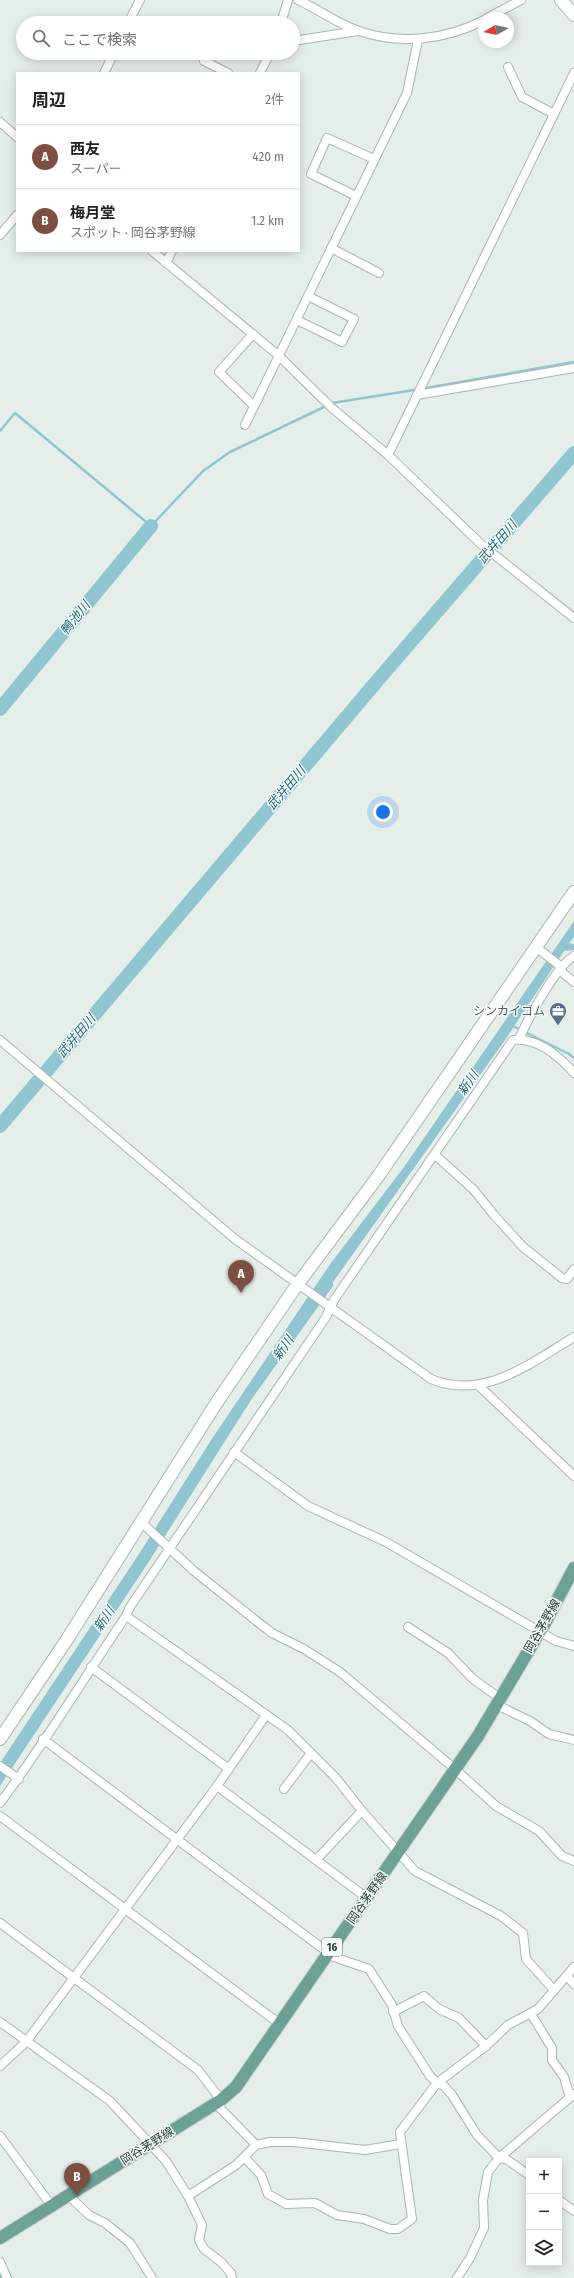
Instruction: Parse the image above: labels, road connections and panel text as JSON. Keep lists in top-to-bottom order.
{
  "streets": {
    "main road": ["岡谷茅野線", "16"]
  },
  "water": ["武井田川", "鴨池川", "新川"],
  "places": {
    "office": ["シンカイゴム"]
  },
  "north": "left",
  "page": {
    "search": "ここで検索",
    "heading": ["周辺", "2件"],
    "list": [
      {
        "mark": "A",
        "name": "西友",
        "note": "スーパー",
        "value": "420 m"
      },
      {
        "mark": "B",
        "name": "梅月堂",
        "note": "スポット · 岡谷茅野線",
        "value": "1.2 km"
      }
    ],
    "pins": ["A", "B"],
    "map_buttons": ["+", "−"]
  }
}
